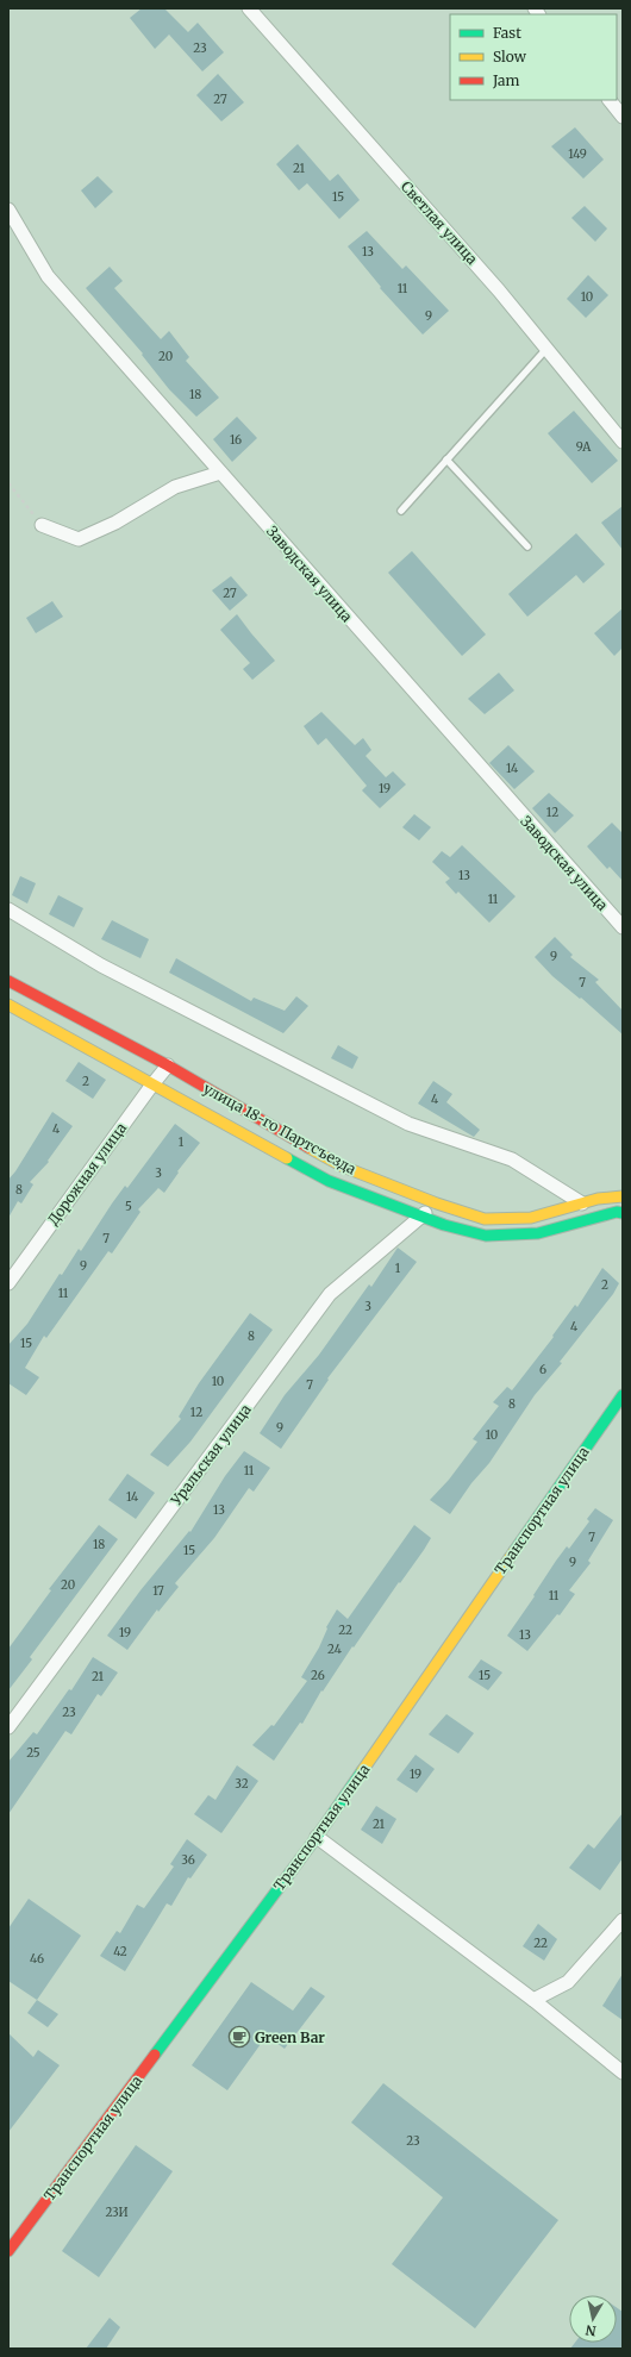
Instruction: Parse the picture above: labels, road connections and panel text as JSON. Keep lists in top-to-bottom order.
{
  "streets": {
    "main road": ["улица 18-го Партсъезда", "Транспортная улица"],
    "street": [
      "Светлая улица",
      "Заводская улица",
      "Дорожная улица",
      "Уральская улица"
    ]
  },
  "crossings": [
    ["улица 18-го Партсъезда", "Дорожная улица"],
    ["улица 18-го Партсъезда", "Уральская улица"]
  ],
  "places": {
    "cafe": ["Green Bar"]
  },
  "house_numbers": [
    "23",
    "27",
    "149",
    "21",
    "15",
    "13",
    "11",
    "10",
    "9",
    "20",
    "18",
    "16",
    "9А",
    "27",
    "14",
    "19",
    "12",
    "13",
    "11",
    "9",
    "7",
    "2",
    "4",
    "4",
    "1",
    "3",
    "8",
    "5",
    "7",
    "9",
    "1",
    "2",
    "11",
    "3",
    "4",
    "8",
    "15",
    "6",
    "10",
    "7",
    "8",
    "12",
    "9",
    "10",
    "11",
    "14",
    "13",
    "7",
    "18",
    "15",
    "9",
    "20",
    "17",
    "11",
    "22",
    "19",
    "13",
    "24",
    "26",
    "15",
    "21",
    "23",
    "25",
    "19",
    "32",
    "21",
    "36",
    "22",
    "42",
    "46",
    "23",
    "23И"
  ],
  "legend": ["Fast", "Slow", "Jam"],
  "north": "bottom"
}
